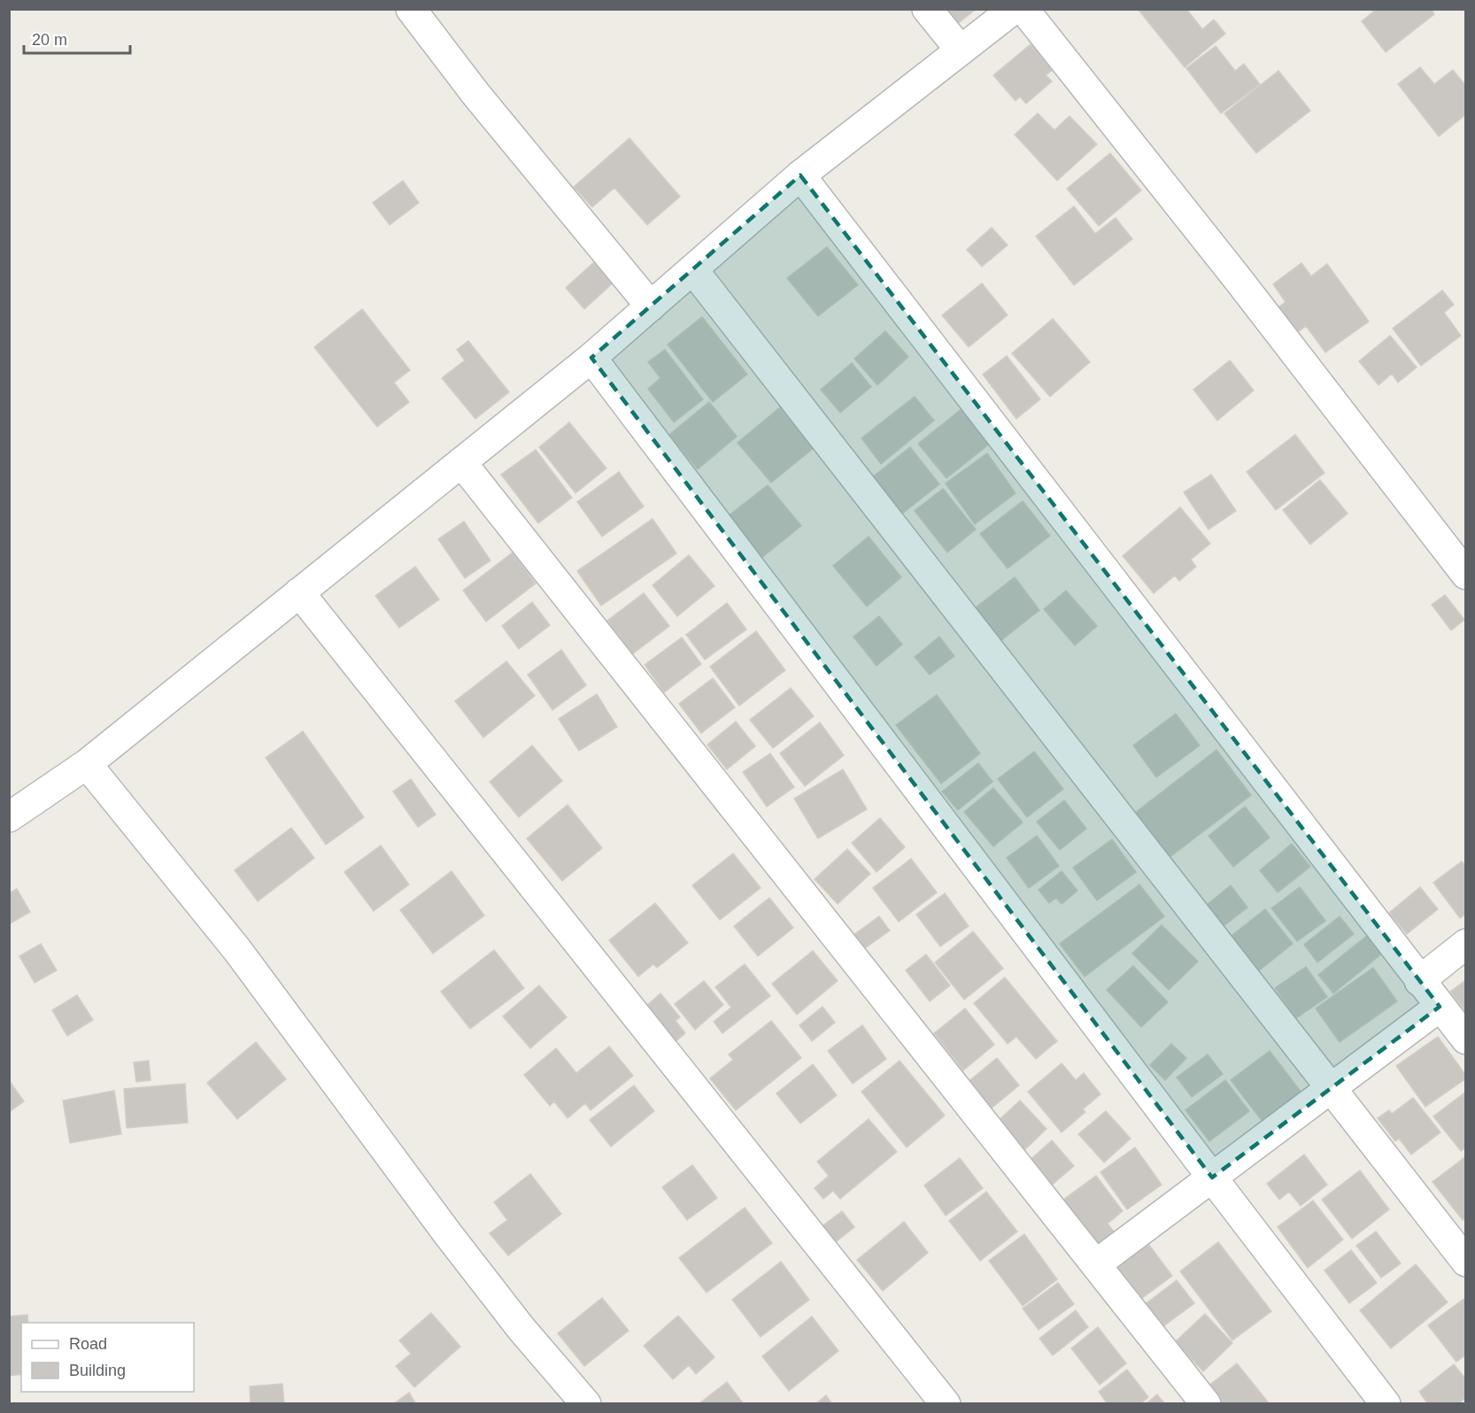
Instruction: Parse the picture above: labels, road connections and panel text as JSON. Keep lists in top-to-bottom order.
{
  "legend": ["Road", "Building"],
  "scale_bar": "20 m"
}
